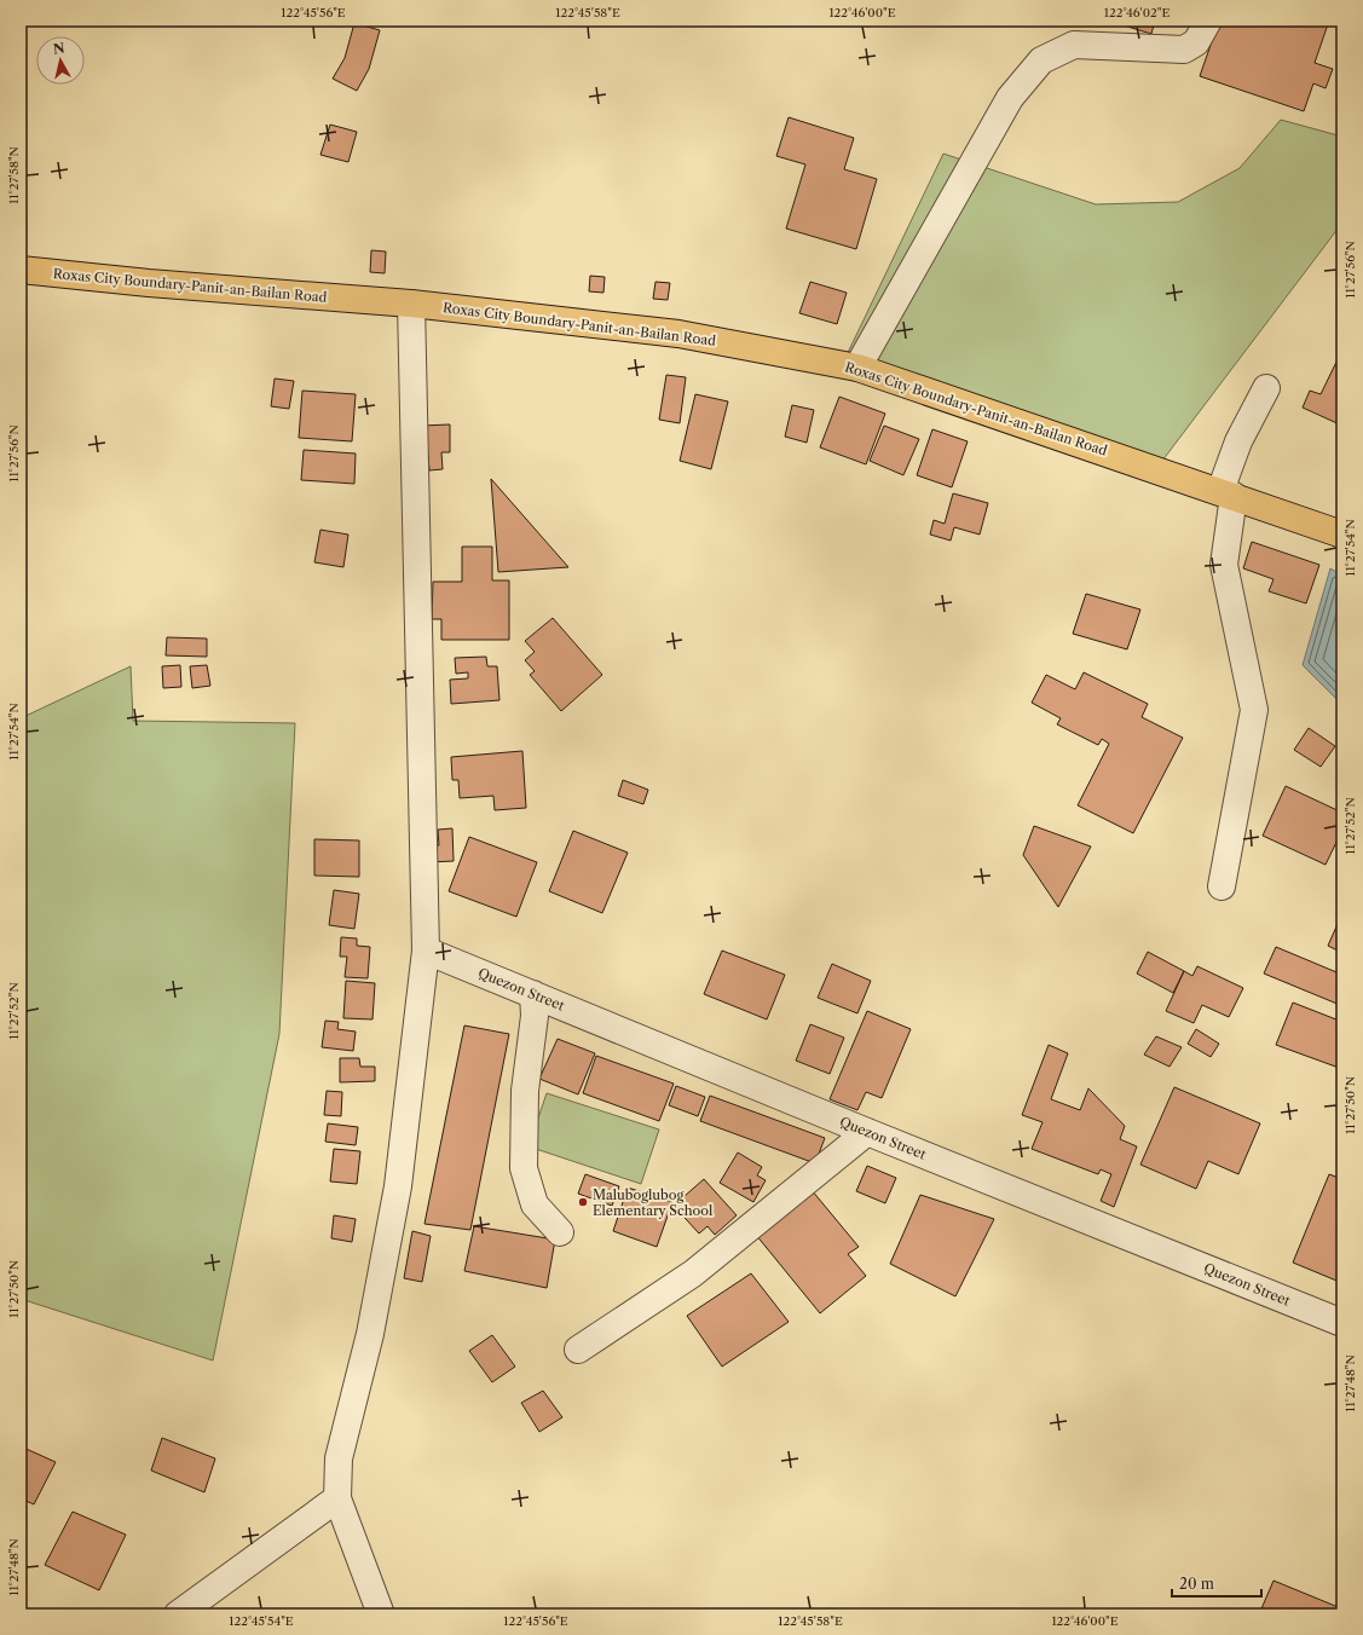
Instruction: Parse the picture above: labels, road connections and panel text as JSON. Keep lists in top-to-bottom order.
{
  "streets": {
    "main road": ["Roxas City Boundary-Panit-an-Bailan Road"],
    "street": ["Quezon Street"]
  },
  "places": ["Maluboglubog Elementary School"],
  "scale_bar": "20 m",
  "north": "top",
  "coordinates": [
    "122°45'56\"E",
    "122°45'58\"E",
    "122°46'00\"E",
    "122°46'02\"E",
    "11°27'58\"N",
    "11°27'56\"N",
    "11°27'54\"N",
    "11°27'52\"N",
    "11°27'50\"N",
    "11°27'48\"N",
    "122°45'54\"E"
  ]
}
